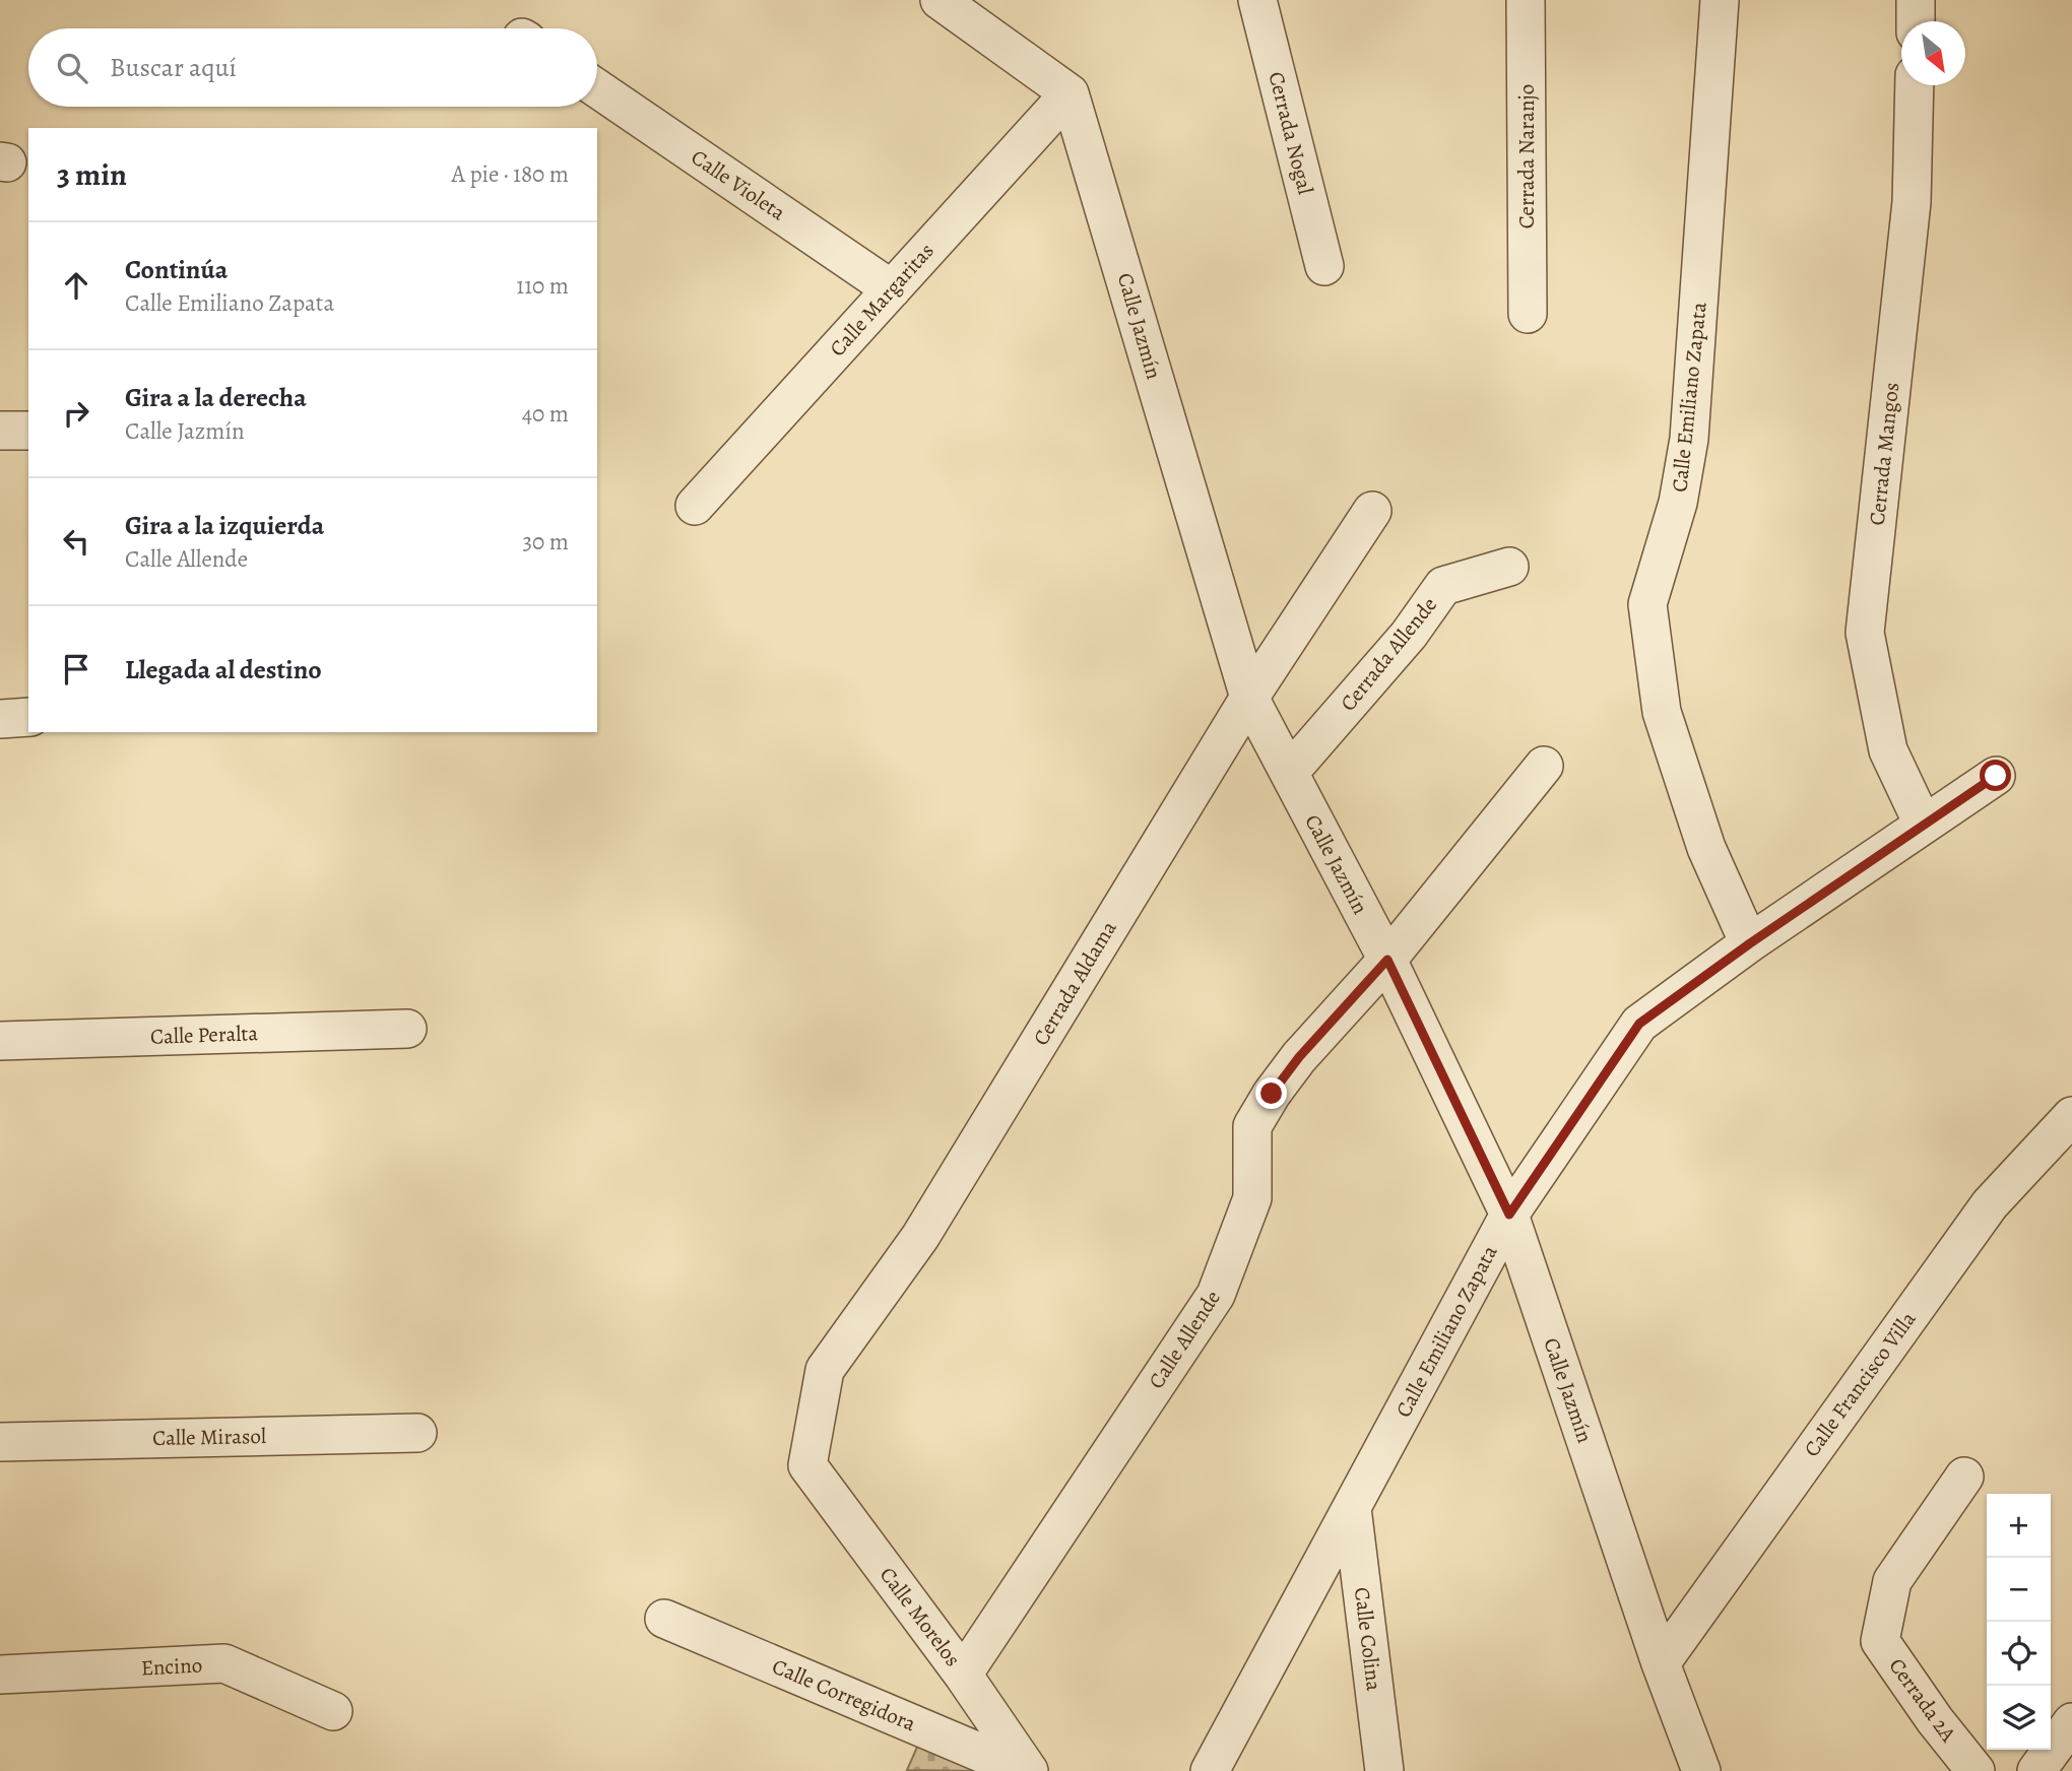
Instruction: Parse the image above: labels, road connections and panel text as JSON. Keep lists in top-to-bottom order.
{
  "streets": {
    "street": [
      "Cerrada Nogal",
      "Cerrada Naranjo",
      "Calle Violeta",
      "Calle Margaritas",
      "Calle Jazmín",
      "Calle Emiliano Zapata",
      "Cerrada Mangos",
      "Cerrada Allende",
      "Cerrada Aldama",
      "Calle Peralta",
      "Calle Allende",
      "Calle Francisco Villa",
      "Calle Mirasol",
      "Calle Morelos",
      "Calle Colina",
      "Encino",
      "Calle Corregidora",
      "Cerrada 2A"
    ]
  },
  "crossings": [
    ["Calle Violeta", "Calle Margaritas"],
    ["Calle Margaritas", "Calle Jazmín"],
    ["Calle Jazmín", "Calle Emiliano Zapata"],
    ["Calle Jazmín", "Cerrada Allende"],
    ["Calle Jazmín", "Cerrada Aldama"],
    ["Calle Jazmín", "Calle Allende"],
    ["Calle Jazmín", "Calle Francisco Villa"],
    ["Calle Emiliano Zapata", "Cerrada Mangos"],
    ["Calle Emiliano Zapata", "Calle Colina"],
    ["Cerrada Aldama", "Calle Morelos"],
    ["Calle Allende", "Calle Morelos"],
    ["Calle Morelos", "Calle Corregidora"]
  ],
  "north": "bottom right",
  "page": {
    "search": "Buscar aquí",
    "heading": ["3 min", "A pie · 180 m"],
    "list": [
      ["Continúa", "Calle Emiliano Zapata", "110 m"],
      ["Gira a la derecha", "Calle Jazmín", "40 m"],
      ["Gira a la izquierda", "Calle Allende", "30 m"],
      "Llegada al destino"
    ],
    "map_buttons": ["+", "−"]
  }
}
